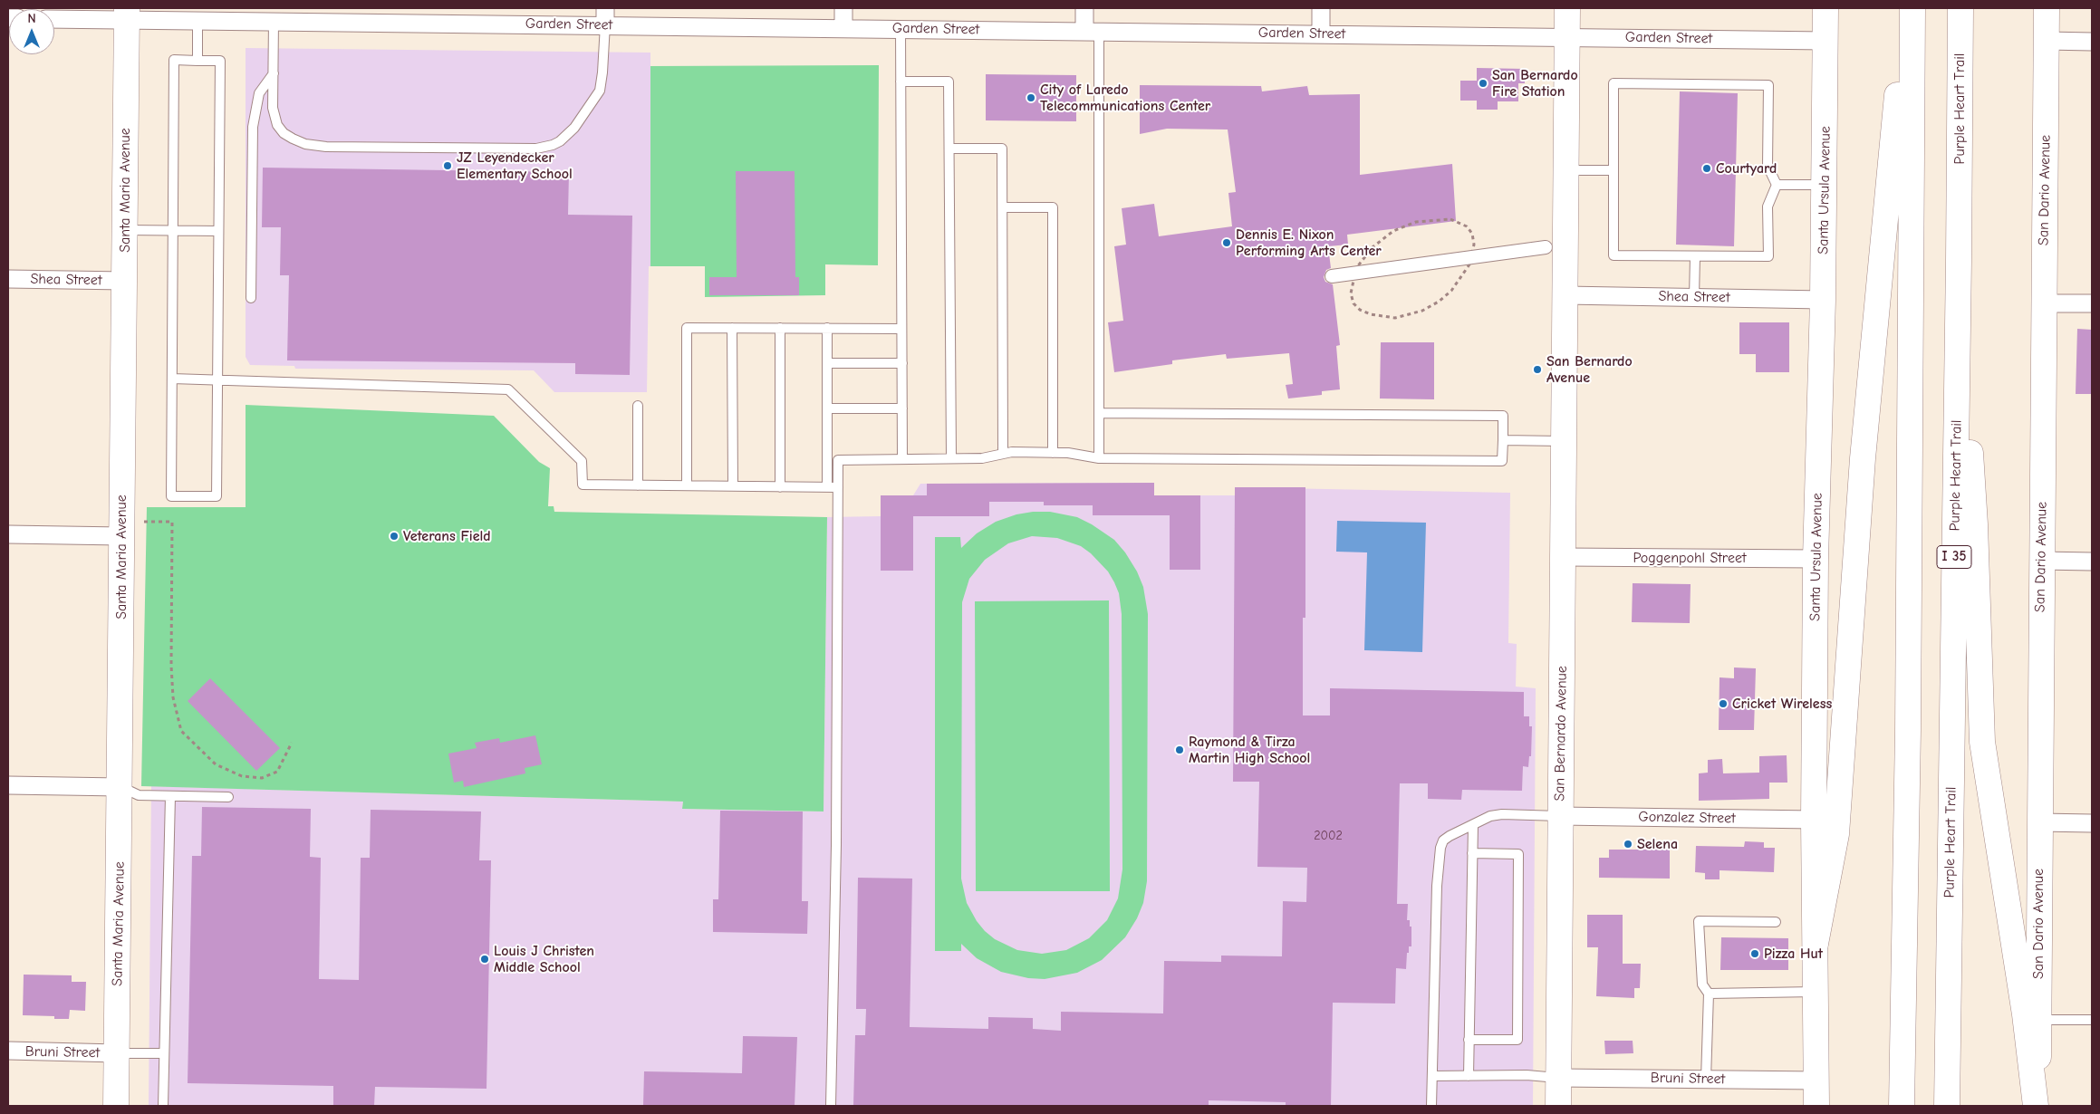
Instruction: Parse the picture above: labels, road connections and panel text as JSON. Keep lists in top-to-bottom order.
{
  "streets": {
    "main road": [
      "Purple Heart Trail",
      "Santa Maria Avenue",
      "Santa Ursula Avenue",
      "San Dario Avenue",
      "I 35",
      "San Bernardo Avenue"
    ],
    "street": [
      "Garden Street",
      "Shea Street",
      "Poggenpohl Street",
      "Gonzalez Street",
      "Bruni Street"
    ]
  },
  "crossings": [
    ["Garden Street", "Santa Maria Avenue"],
    ["Garden Street", "Santa Ursula Avenue"],
    ["Garden Street", "San Bernardo Avenue"],
    ["Santa Maria Avenue", "Shea Street"],
    ["Santa Maria Avenue", "Bruni Street"],
    ["Santa Ursula Avenue", "Shea Street"],
    ["Santa Ursula Avenue", "Poggenpohl Street"],
    ["Santa Ursula Avenue", "Gonzalez Street"],
    ["Santa Ursula Avenue", "Bruni Street"],
    ["Shea Street", "San Bernardo Avenue"],
    ["Poggenpohl Street", "San Bernardo Avenue"],
    ["San Bernardo Avenue", "Gonzalez Street"],
    ["San Bernardo Avenue", "Bruni Street"]
  ],
  "places": [
    "San Bernardo Fire Station",
    "City of Laredo Telecommunications Center",
    "JZ Leyendecker Elementary School",
    "Courtyard",
    "Dennis E. Nixon Performing Arts Center",
    "San Bernardo Avenue",
    "Veterans Field",
    "Cricket Wireless",
    "Raymond & Tirza Martin High School",
    "Selena",
    "Pizza Hut",
    "Louis J Christen Middle School"
  ],
  "house_numbers": ["2002"],
  "north": "top"
}
